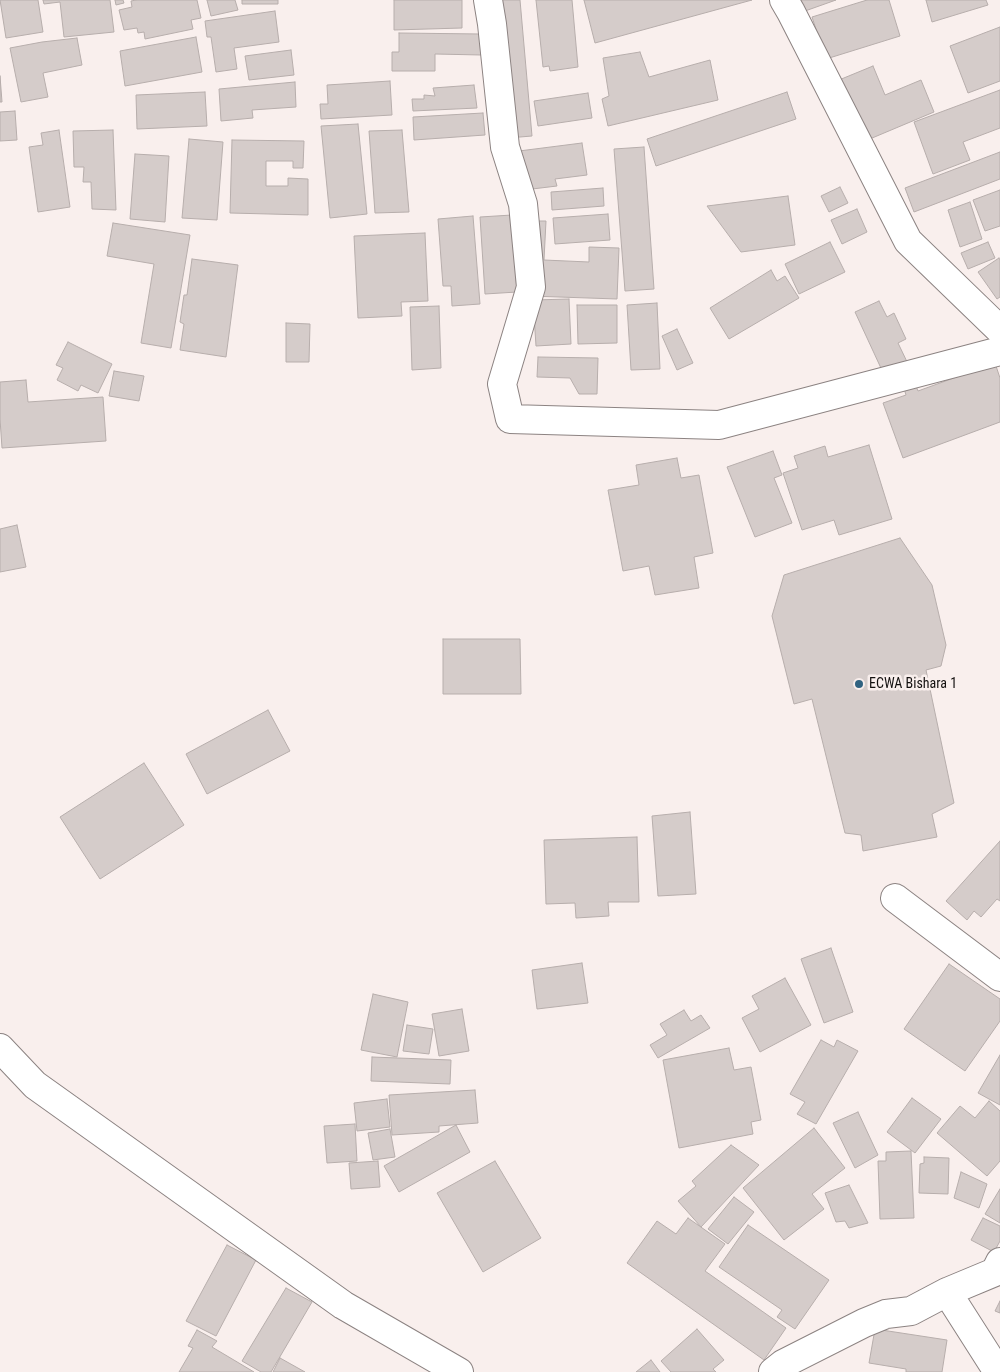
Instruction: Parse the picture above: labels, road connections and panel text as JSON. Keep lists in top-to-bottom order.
{
  "places": ["ECWA Bishara 1"]
}
